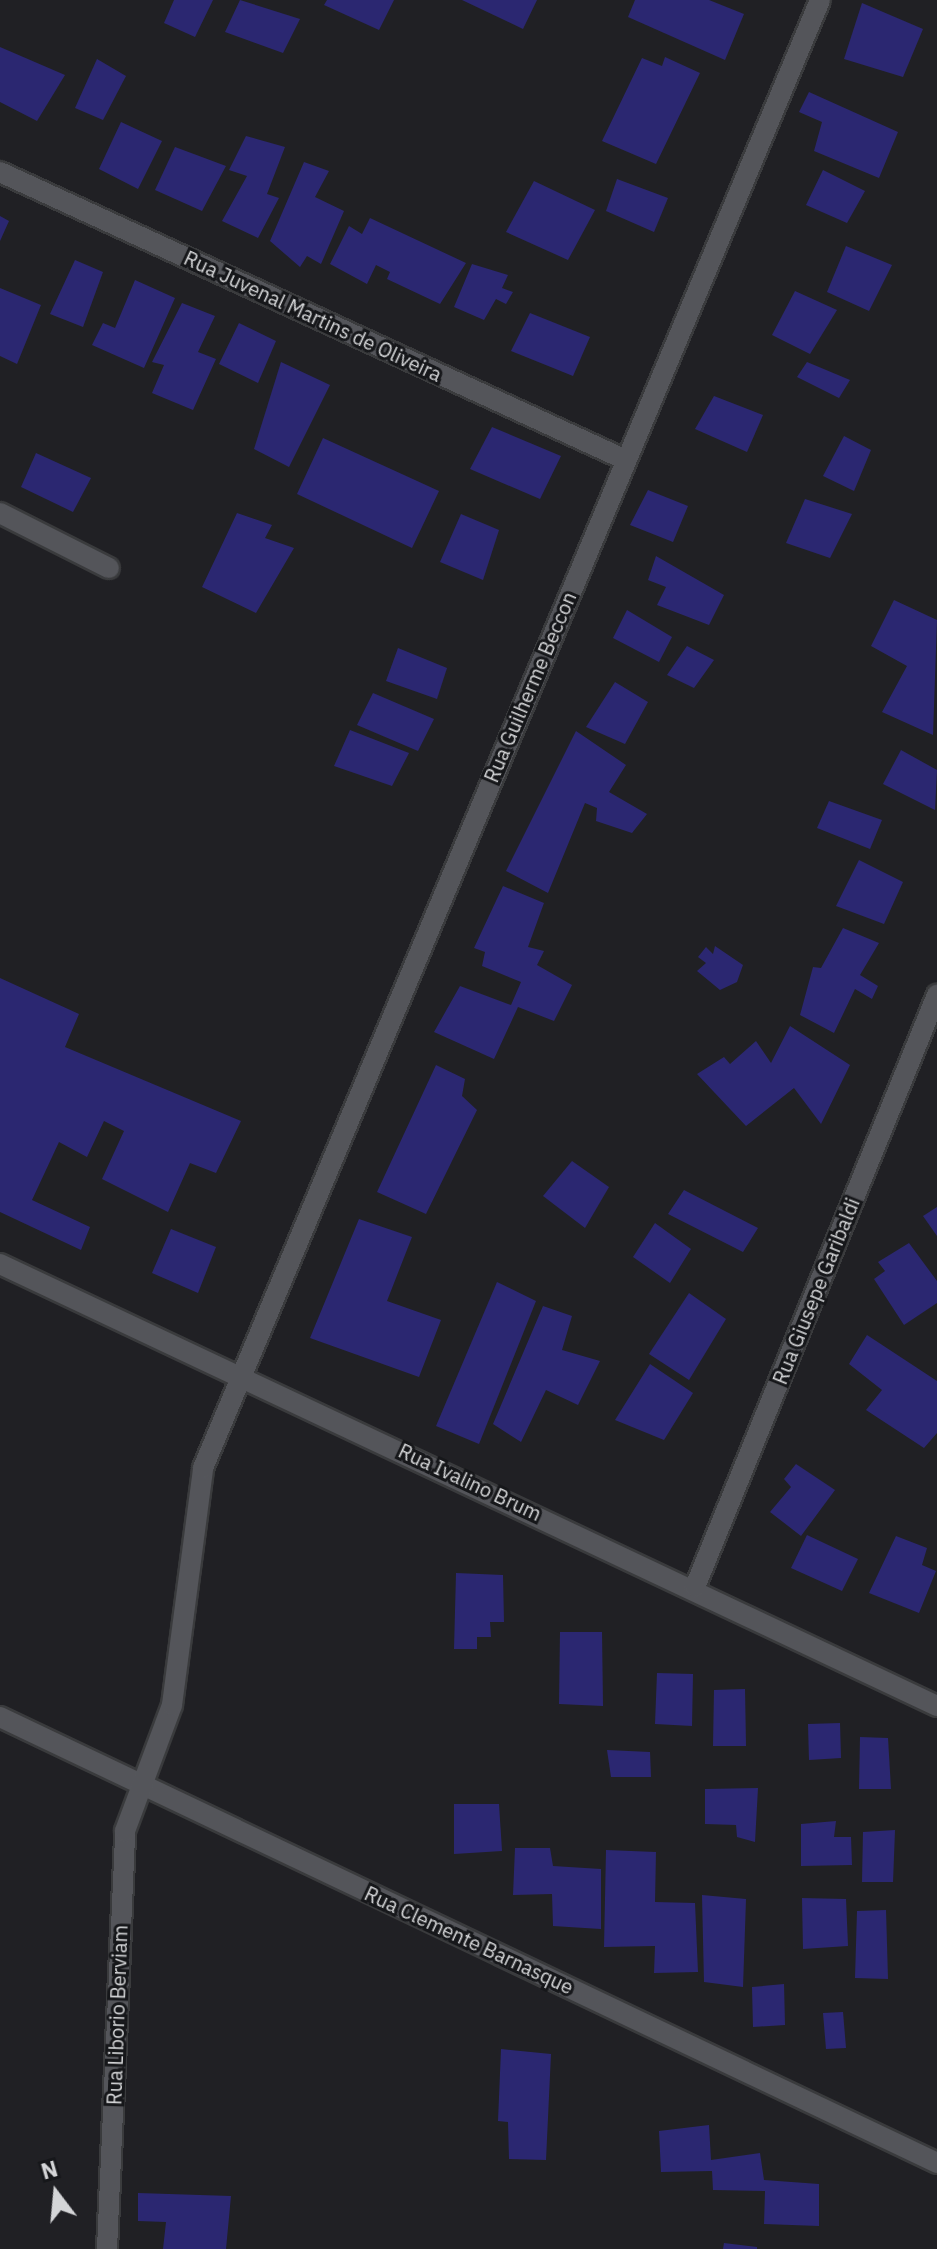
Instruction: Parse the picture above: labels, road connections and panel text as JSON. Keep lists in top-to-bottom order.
{
  "streets": {
    "street": [
      "Rua Juvenal Martins de Oliveira",
      "Rua Guilherme Beccon",
      "Rua Giusepe Garibaldi",
      "Rua Ivalino Brum",
      "Rua Clemente Barnasque",
      "Rua Liborio Berviam"
    ]
  },
  "crossings": [
    ["Rua Juvenal Martins de Oliveira", "Rua Guilherme Beccon"],
    ["Rua Guilherme Beccon", "Rua Ivalino Brum"],
    ["Rua Guilherme Beccon", "Rua Clemente Barnasque"],
    ["Rua Guilherme Beccon", "Rua Liborio Berviam"],
    ["Rua Giusepe Garibaldi", "Rua Ivalino Brum"],
    ["Rua Clemente Barnasque", "Rua Liborio Berviam"]
  ],
  "north": "top"
}
